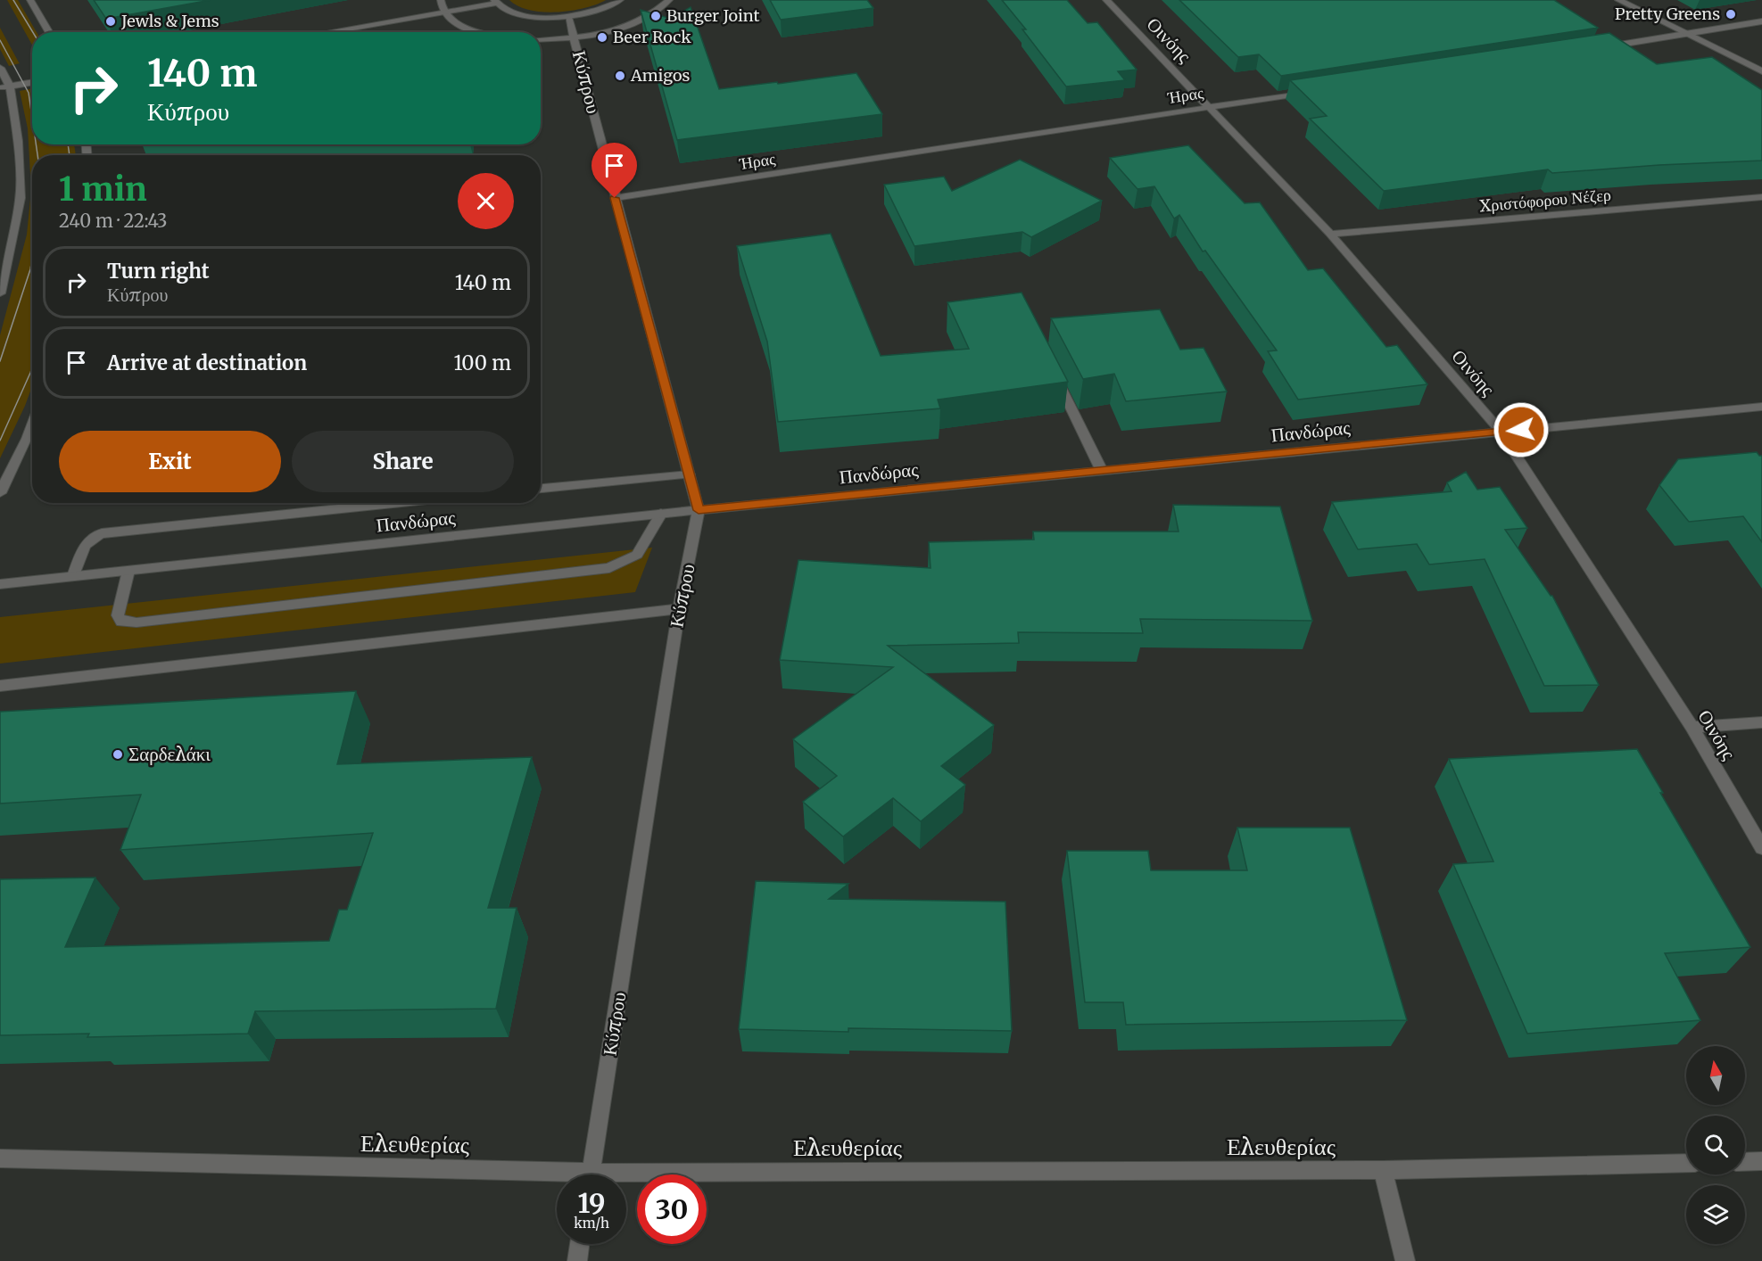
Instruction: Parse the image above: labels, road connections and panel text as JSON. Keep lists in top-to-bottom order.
{
  "streets": {
    "street": [
      "Οινόης",
      "Κύπρου",
      "Ήρας",
      "Χριστόφορου Νέζερ",
      "Πανδώρας",
      "Ελευθερίας"
    ]
  },
  "crossings": [
    ["Οινόης", "Ήρας"],
    ["Οινόης", "Χριστόφορου Νέζερ"],
    ["Οινόης", "Πανδώρας"],
    ["Κύπρου", "Ήρας"],
    ["Κύπρου", "Πανδώρας"]
  ],
  "places": [
    "Pretty Greens",
    "Burger Joint",
    "Jewls & Jems",
    "Beer Rock",
    "Amigos",
    "Σαρδελάκι"
  ],
  "north": "top",
  "page": {
    "turn": ["140 m", "Κύπρου"],
    "heading": ["1 min", "240 m · 22:43"],
    "list": [
      {
        "name": "Turn right",
        "note": "Κύπρου",
        "value": "140 m"
      },
      {
        "name": "Arrive at destination",
        "value": "100 m"
      }
    ],
    "buttons": ["Exit", "Share"],
    "speed": "19 km/h",
    "limit": "30"
  }
}
